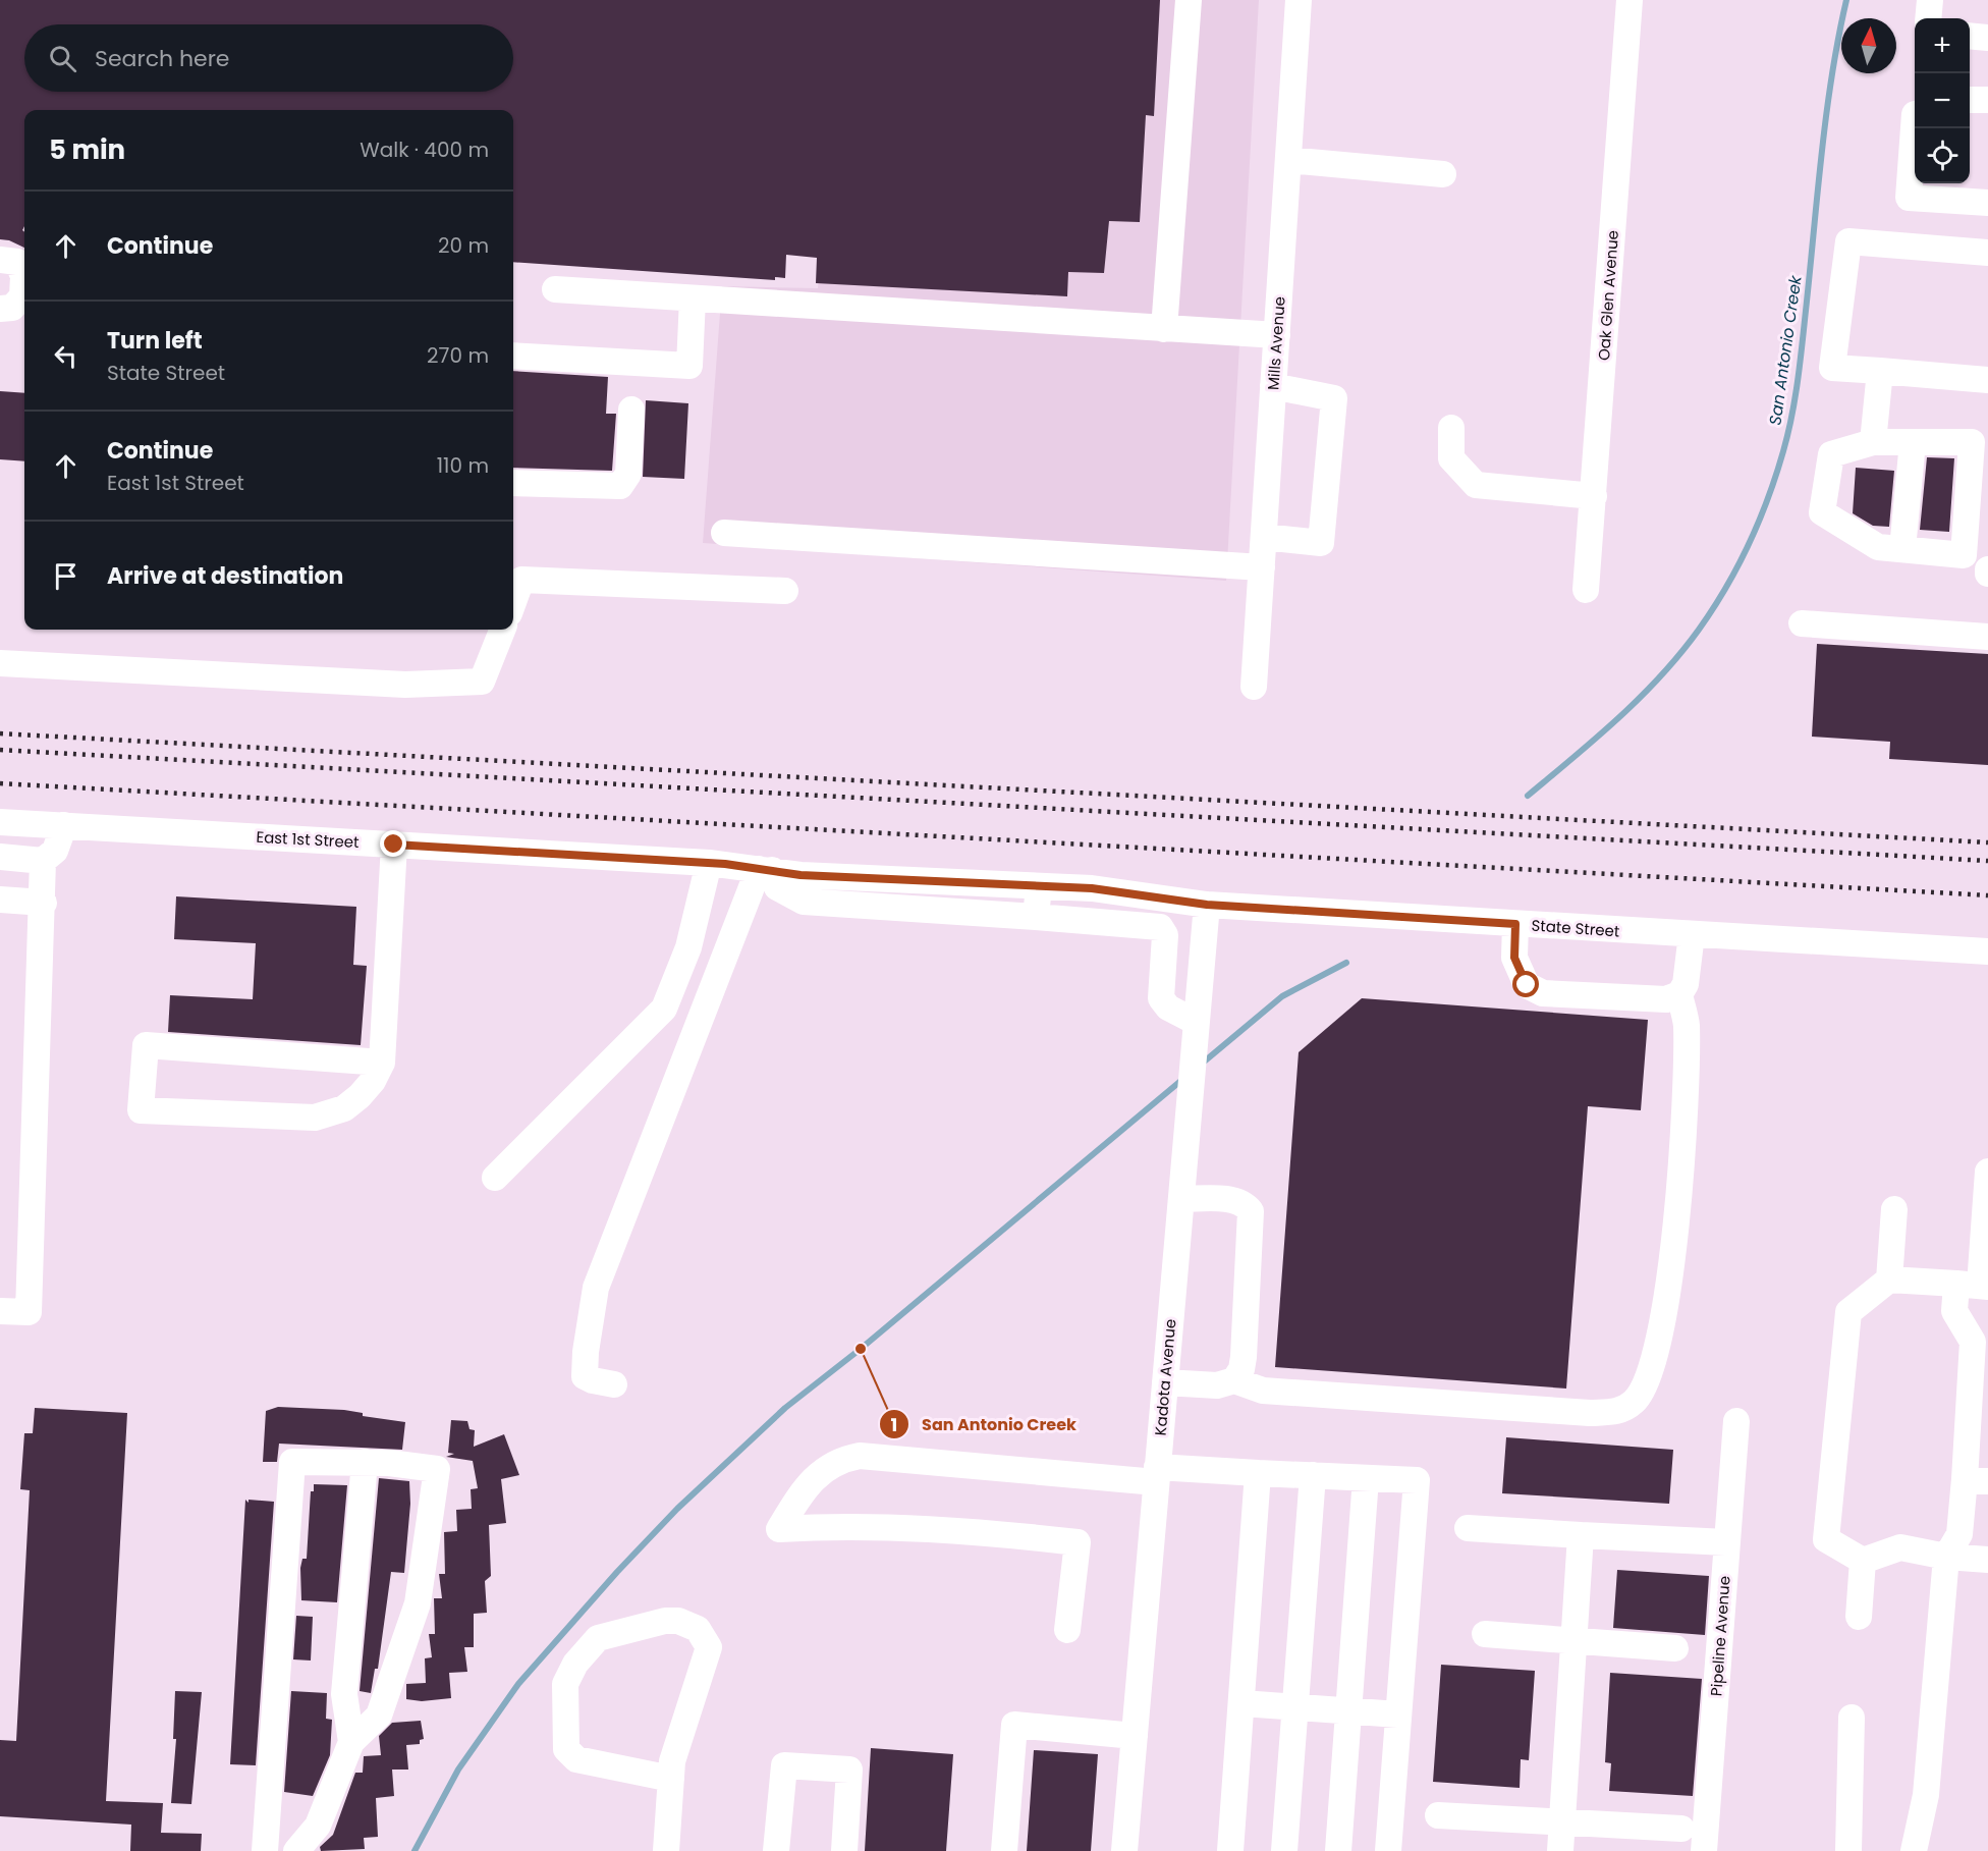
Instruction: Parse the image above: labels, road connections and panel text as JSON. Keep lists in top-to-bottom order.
{
  "streets": {
    "street": [
      "Oak Glen Avenue",
      "Mills Avenue",
      "East 1st Street",
      "State Street",
      "Kadota Avenue",
      "Pipeline Avenue"
    ]
  },
  "crossings": [
    ["East 1st Street", "State Street"],
    ["State Street", "Kadota Avenue"]
  ],
  "water": ["San Antonio Creek"],
  "places": ["San Antonio Creek"],
  "north": "top",
  "page": {
    "map_buttons": ["+", "−"],
    "search": "Search here",
    "heading": ["5 min", "Walk · 400 m"],
    "list": [
      ["Continue", "20 m"],
      ["Turn left", "State Street", "270 m"],
      ["Continue", "East 1st Street", "110 m"],
      "Arrive at destination"
    ]
  }
}
